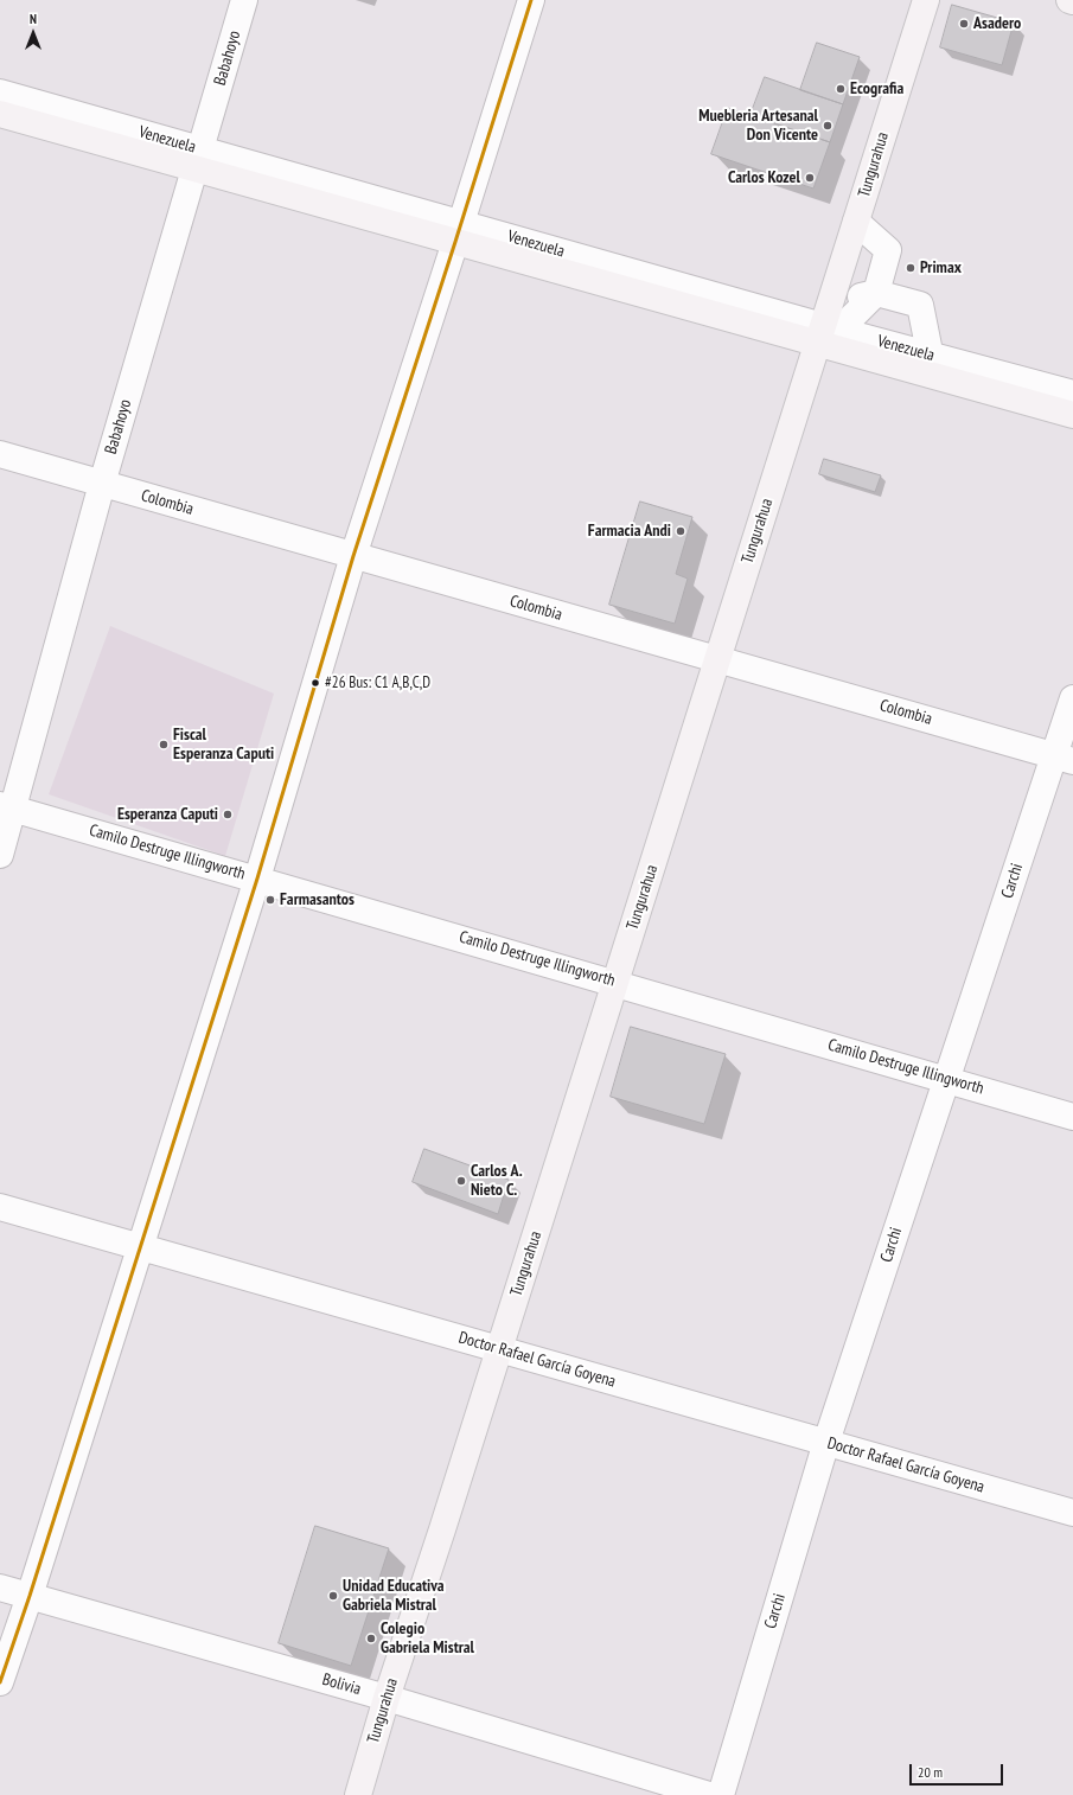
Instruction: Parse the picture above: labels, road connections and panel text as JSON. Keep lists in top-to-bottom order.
{
  "streets": {
    "main road": ["Venezuela", "Tungurahua"],
    "street": [
      "Babahoyo",
      "Colombia",
      "Camilo Destruge Illingworth",
      "Carchi",
      "Doctor Rafael García Goyena",
      "Bolivia"
    ]
  },
  "crossings": [
    ["Babahoyo", "Venezuela"],
    ["Babahoyo", "Colombia"],
    ["Babahoyo", "Camilo Destruge Illingworth"],
    ["Venezuela", "Tungurahua"],
    ["Tungurahua", "Colombia"],
    ["Tungurahua", "Camilo Destruge Illingworth"],
    ["Tungurahua", "Doctor Rafael García Goyena"],
    ["Tungurahua", "Bolivia"],
    ["Colombia", "Carchi"],
    ["Camilo Destruge Illingworth", "Carchi"],
    ["Carchi", "Doctor Rafael García Goyena"]
  ],
  "places": [
    "Asadero",
    "Ecografia",
    "Muebleria Artesanal Don Vicente",
    "Carlos Kozel",
    "Primax",
    "Farmacia Andi",
    "#26 Bus: C1 A,B,C,D",
    "Fiscal Esperanza Caputi",
    "Esperanza Caputi",
    "Farmasantos",
    "Carlos A. Nieto C.",
    "Unidad Educativa Gabriela Mistral",
    "Colegio Gabriela Mistral"
  ],
  "scale_bar": "20 m",
  "north": "top"
}
